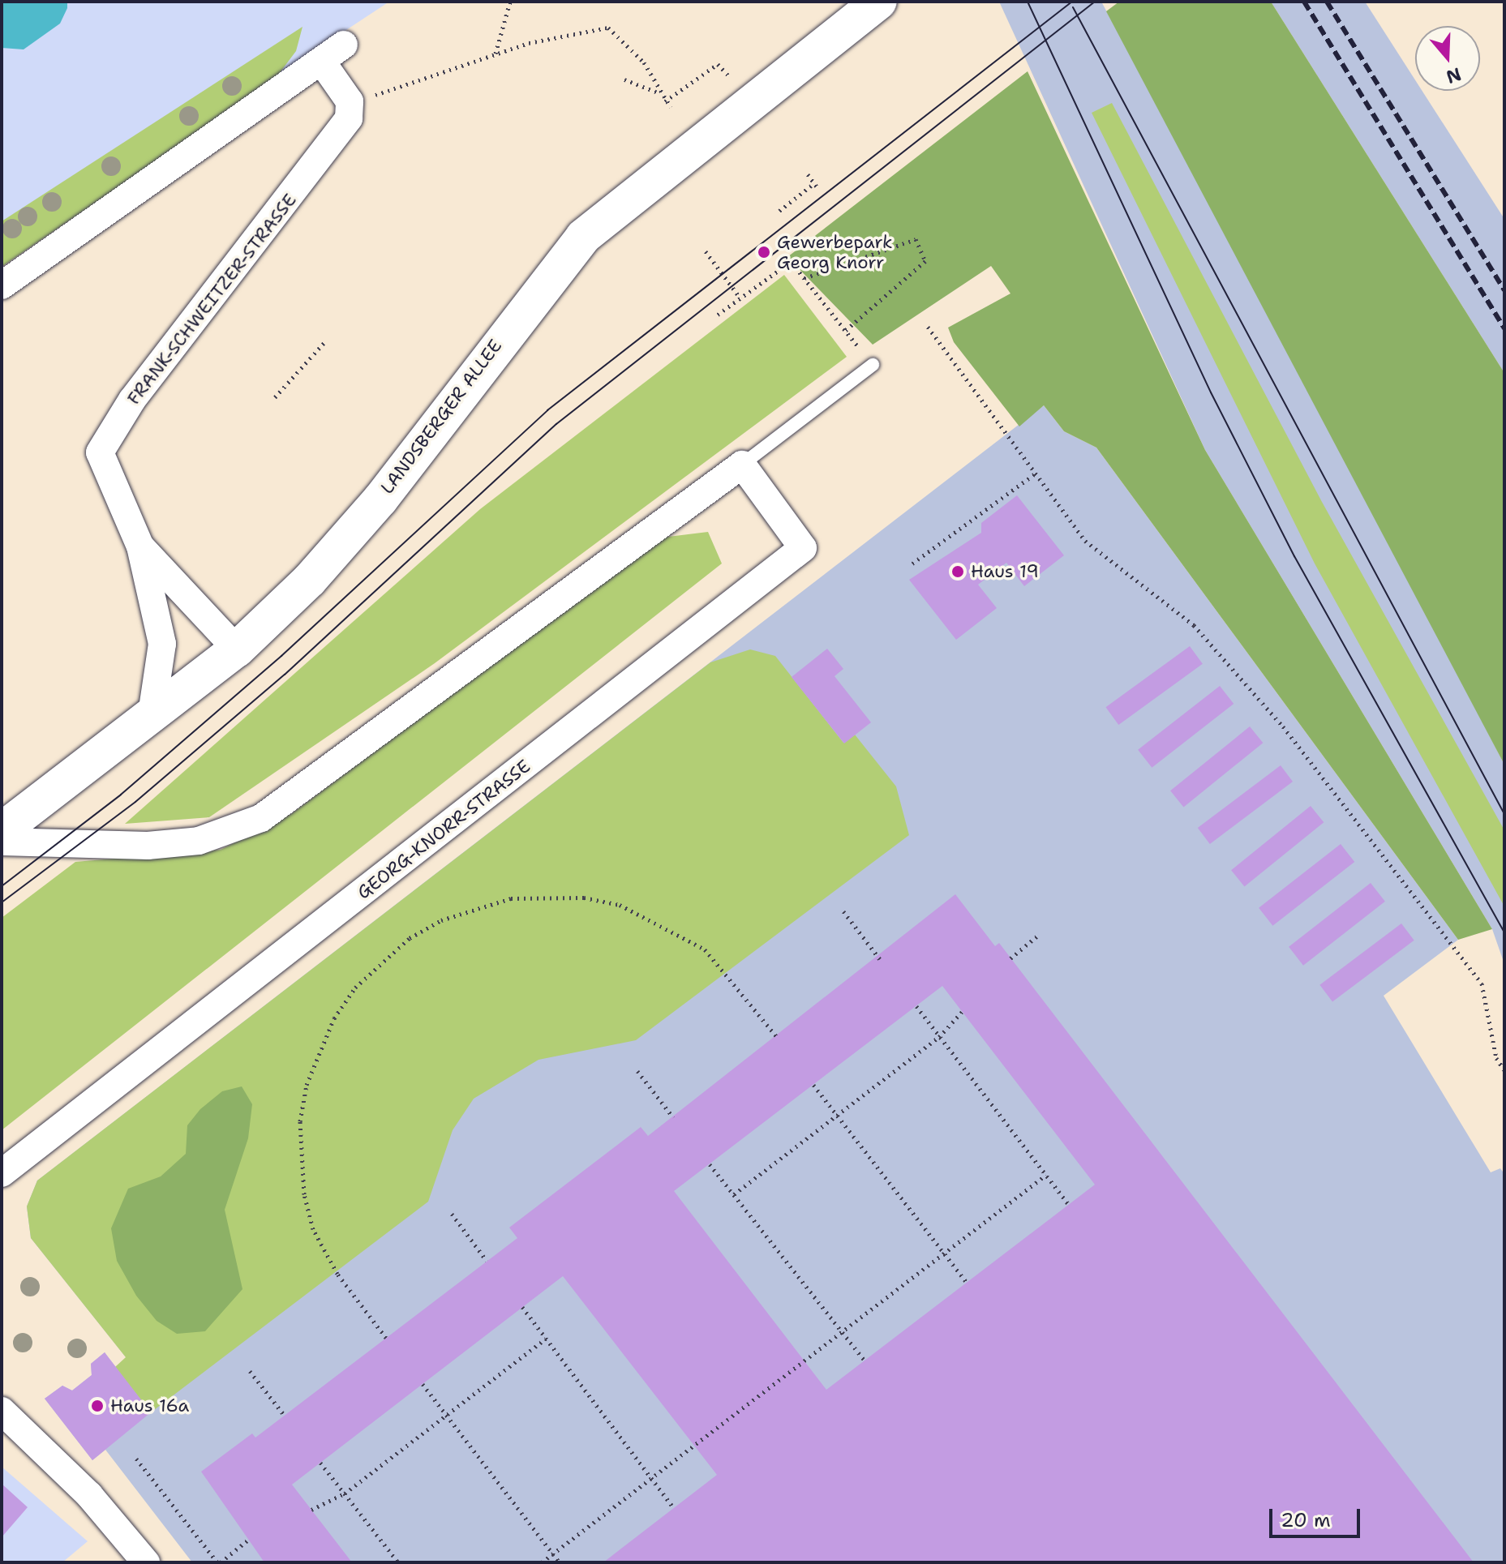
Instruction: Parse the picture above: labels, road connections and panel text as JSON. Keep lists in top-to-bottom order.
{
  "streets": {
    "main road": ["LANDSBERGER ALLEE"],
    "street": ["FRANK-SCHWEITZER-STRASSE", "GEORG-KNORR-STRASSE"]
  },
  "crossings": [
    ["FRANK-SCHWEITZER-STRASSE", "LANDSBERGER ALLEE"]
  ],
  "places": ["Gewerbepark Georg Knorr", "Haus 19", "Haus 16a"],
  "scale_bar": "20 m",
  "north": "bottom"
}
